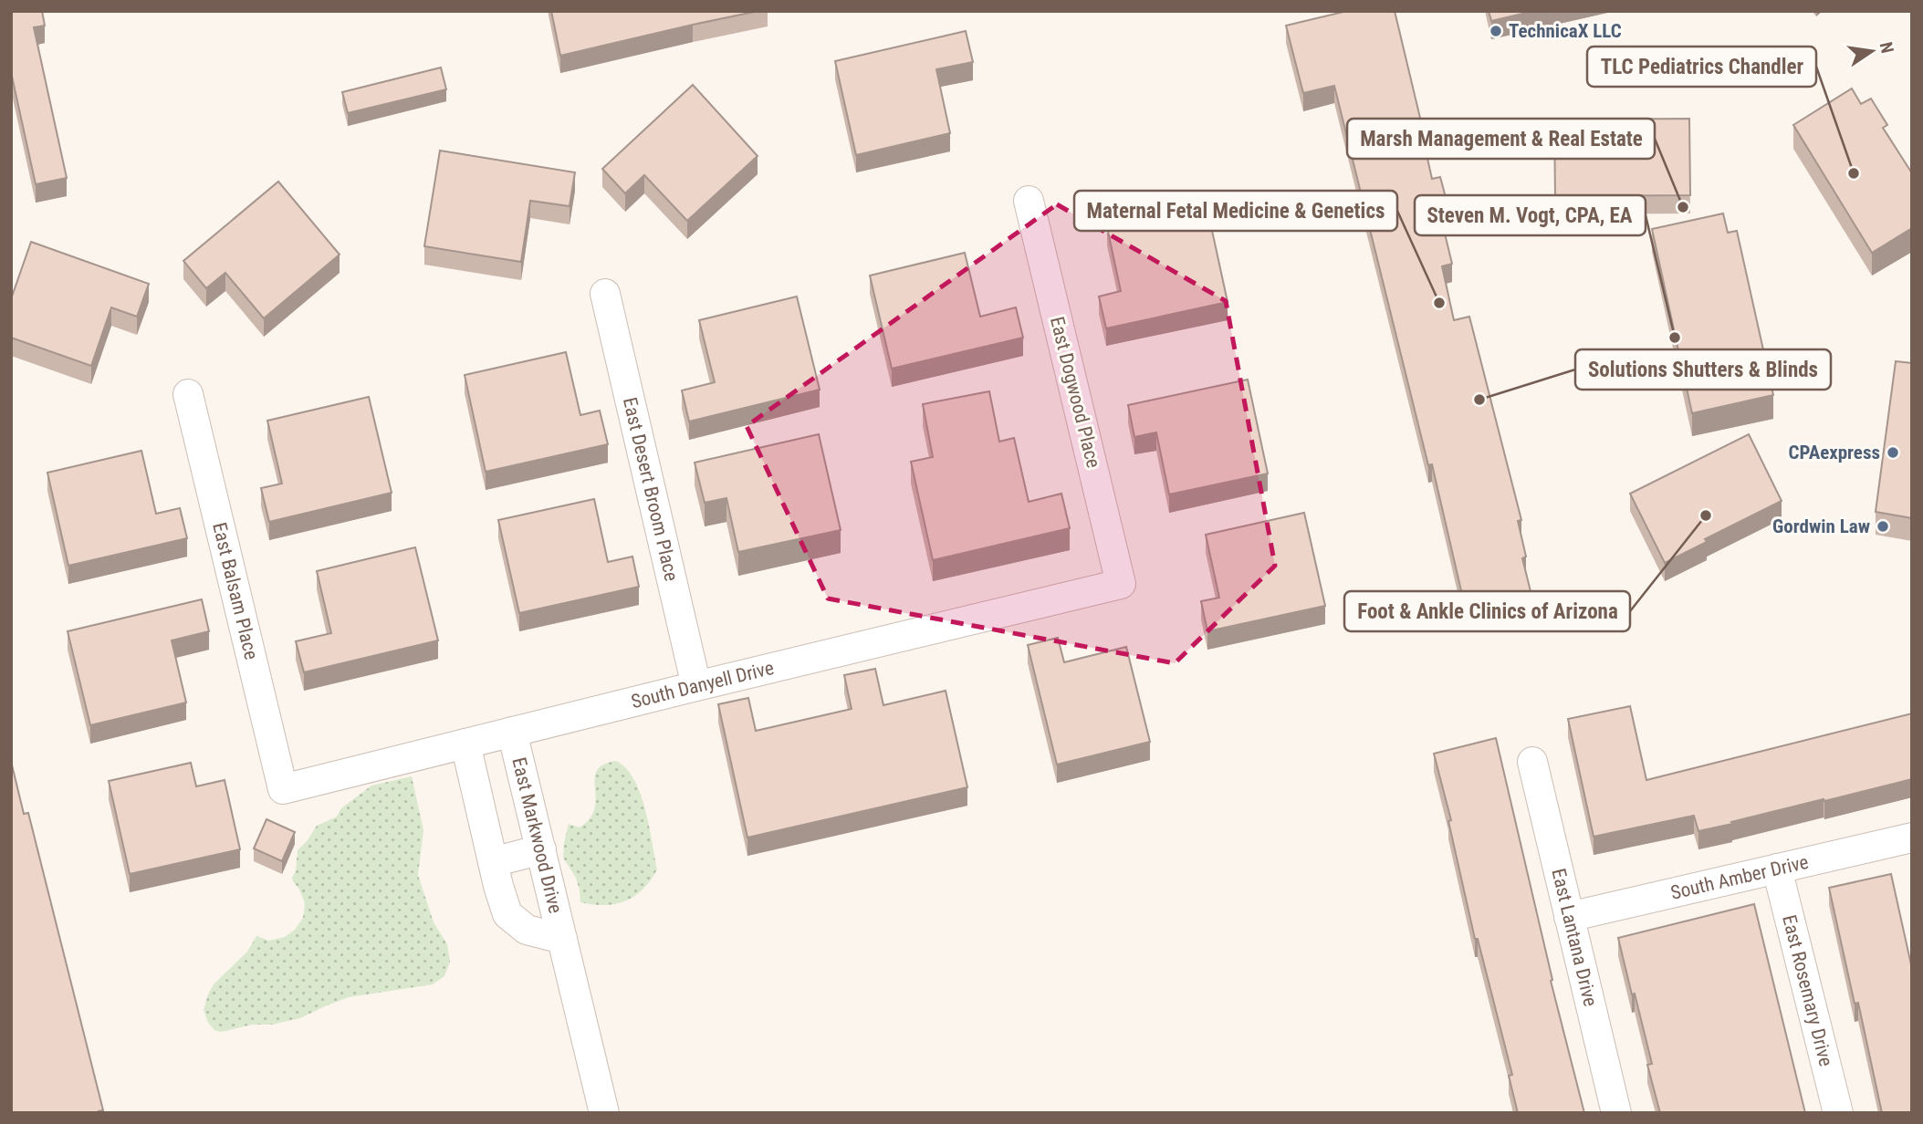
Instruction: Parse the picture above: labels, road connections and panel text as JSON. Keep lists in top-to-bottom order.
{
  "streets": {
    "street": [
      "East Dogwood Place",
      "East Desert Broom Place",
      "East Balsam Place",
      "South Danyell Drive",
      "East Markwood Drive",
      "South Amber Drive",
      "East Lantana Drive",
      "East Rosemary Drive"
    ]
  },
  "crossings": [
    ["East Dogwood Place", "South Danyell Drive"],
    ["East Desert Broom Place", "South Danyell Drive"],
    ["East Balsam Place", "South Danyell Drive"],
    ["South Danyell Drive", "East Markwood Drive"],
    ["South Amber Drive", "East Lantana Drive"],
    ["South Amber Drive", "East Rosemary Drive"]
  ],
  "places": [
    "TechnicaX LLC",
    "TLC Pediatrics Chandler",
    "Marsh Management & Real Estate",
    "Maternal Fetal Medicine & Genetics",
    "Steven M. Vogt, CPA, EA",
    "Solutions Shutters & Blinds",
    "CPAexpress",
    "Foot & Ankle Clinics of Arizona",
    "Gordwin Law"
  ],
  "north": "right"
}
